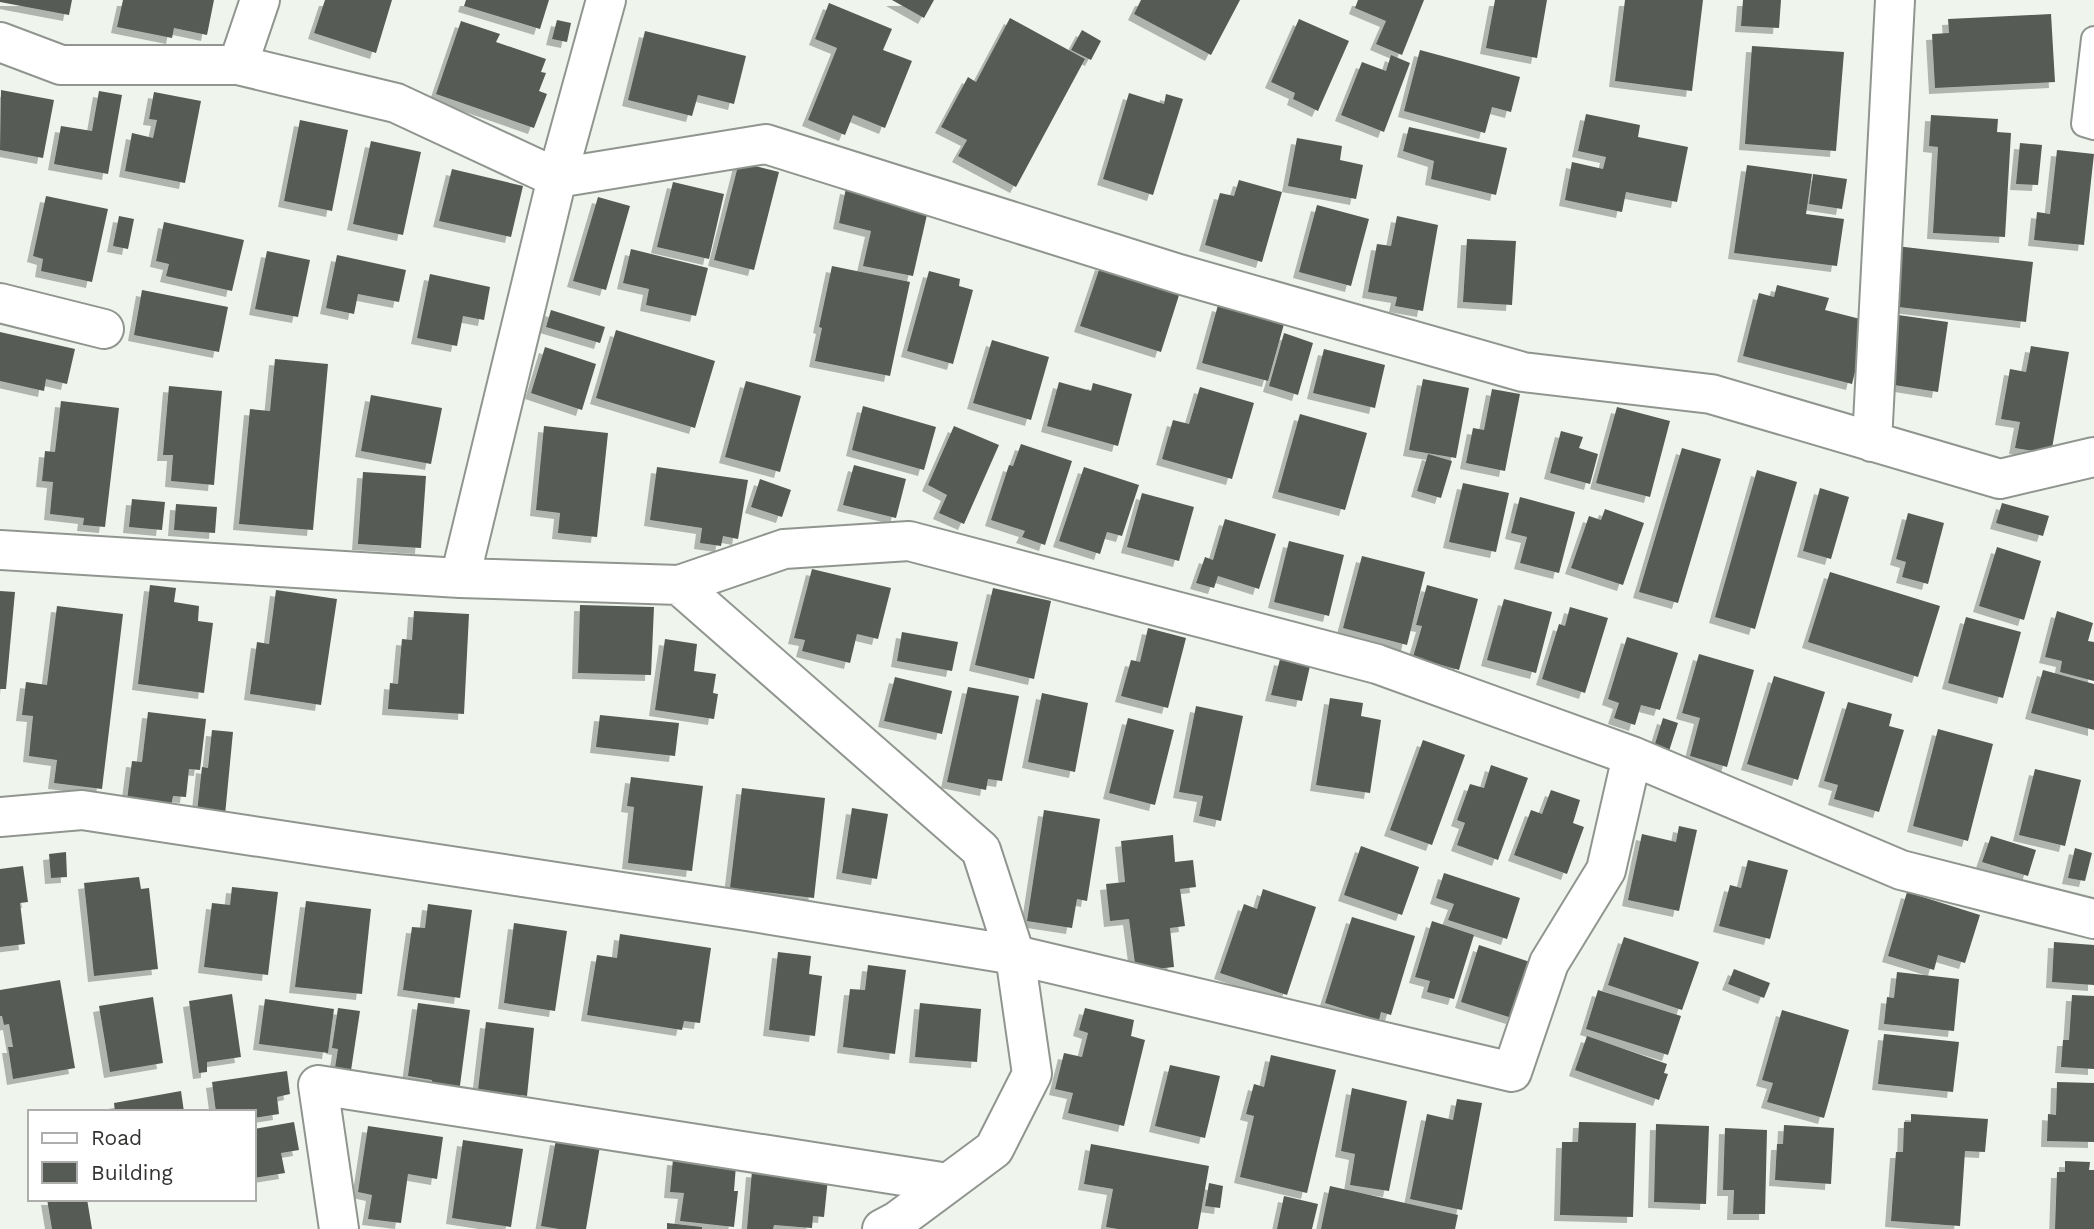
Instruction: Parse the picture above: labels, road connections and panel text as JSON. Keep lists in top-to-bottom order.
{
  "legend": ["Road", "Building"]
}
